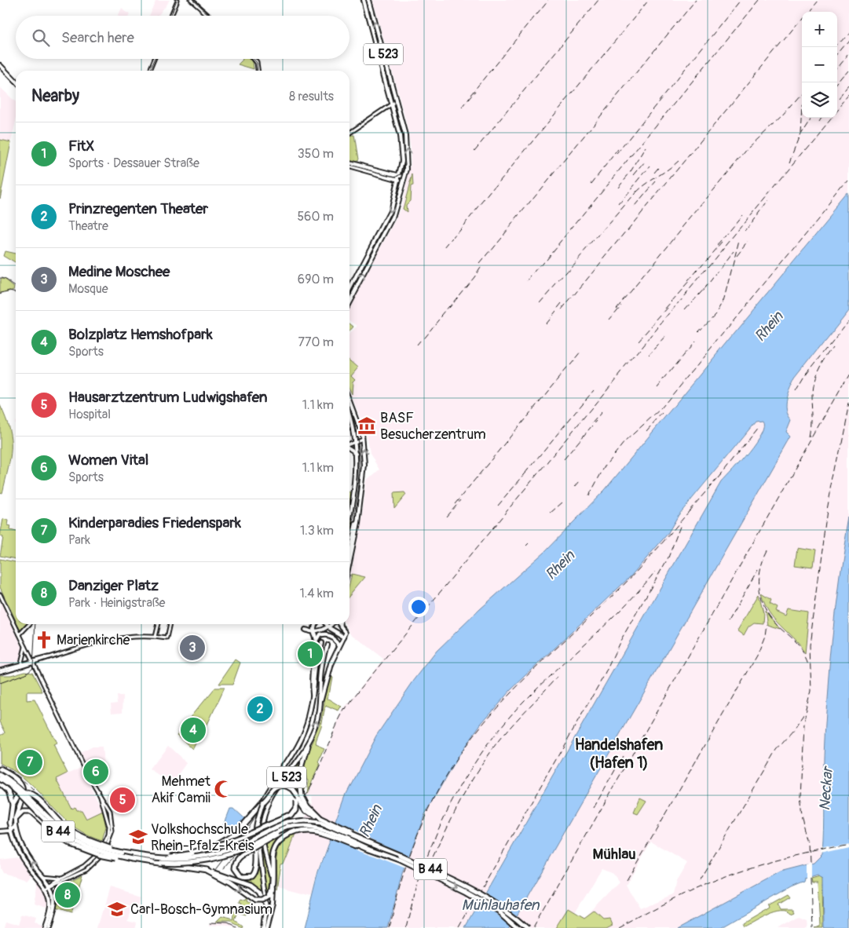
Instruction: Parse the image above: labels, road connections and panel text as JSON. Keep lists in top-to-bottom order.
{
  "streets": {
    "highway": ["B 44"],
    "main road": ["L 523"]
  },
  "districts": ["Handelshafen (Hafen 1)", "Mühlau"],
  "water": ["Rhein", "Neckar", "Mühlauhafen"],
  "places": {
    "museum": ["BASF Besucherzentrum"],
    "church": ["Marienkirche"],
    "mosque": ["Mehmet Akif Camii"],
    "school or university": ["Volkshochschule Rhein-Pfalz-Kreis", "Carl-Bosch-Gymnasium"]
  },
  "page": {
    "map_buttons": ["+", "−"],
    "search": "Search here",
    "heading": ["Nearby", "8 results"],
    "list": [
      {
        "mark": "1",
        "name": "FitX",
        "note": "Sports · Dessauer Straße",
        "value": "350 m"
      },
      {
        "mark": "2",
        "name": "Prinzregenten Theater",
        "note": "Theatre",
        "value": "560 m"
      },
      {
        "mark": "3",
        "name": "Medine Moschee",
        "note": "Mosque",
        "value": "690 m"
      },
      {
        "mark": "4",
        "name": "Bolzplatz Hemshofpark",
        "note": "Sports",
        "value": "770 m"
      },
      {
        "mark": "5",
        "name": "Hausarztzentrum Ludwigshafen",
        "note": "Hospital",
        "value": "1.1 km"
      },
      {
        "mark": "6",
        "name": "Women Vital",
        "note": "Sports",
        "value": "1.1 km"
      },
      {
        "mark": "7",
        "name": "Kinderparadies Friedenspark",
        "note": "Park",
        "value": "1.3 km"
      },
      {
        "mark": "8",
        "name": "Danziger Platz",
        "note": "Park · Heinigstraße",
        "value": "1.4 km"
      }
    ],
    "pins": [
      "3",
      "1",
      "2",
      "4",
      "7",
      "6",
      "5",
      "8"
    ]
  }
}
